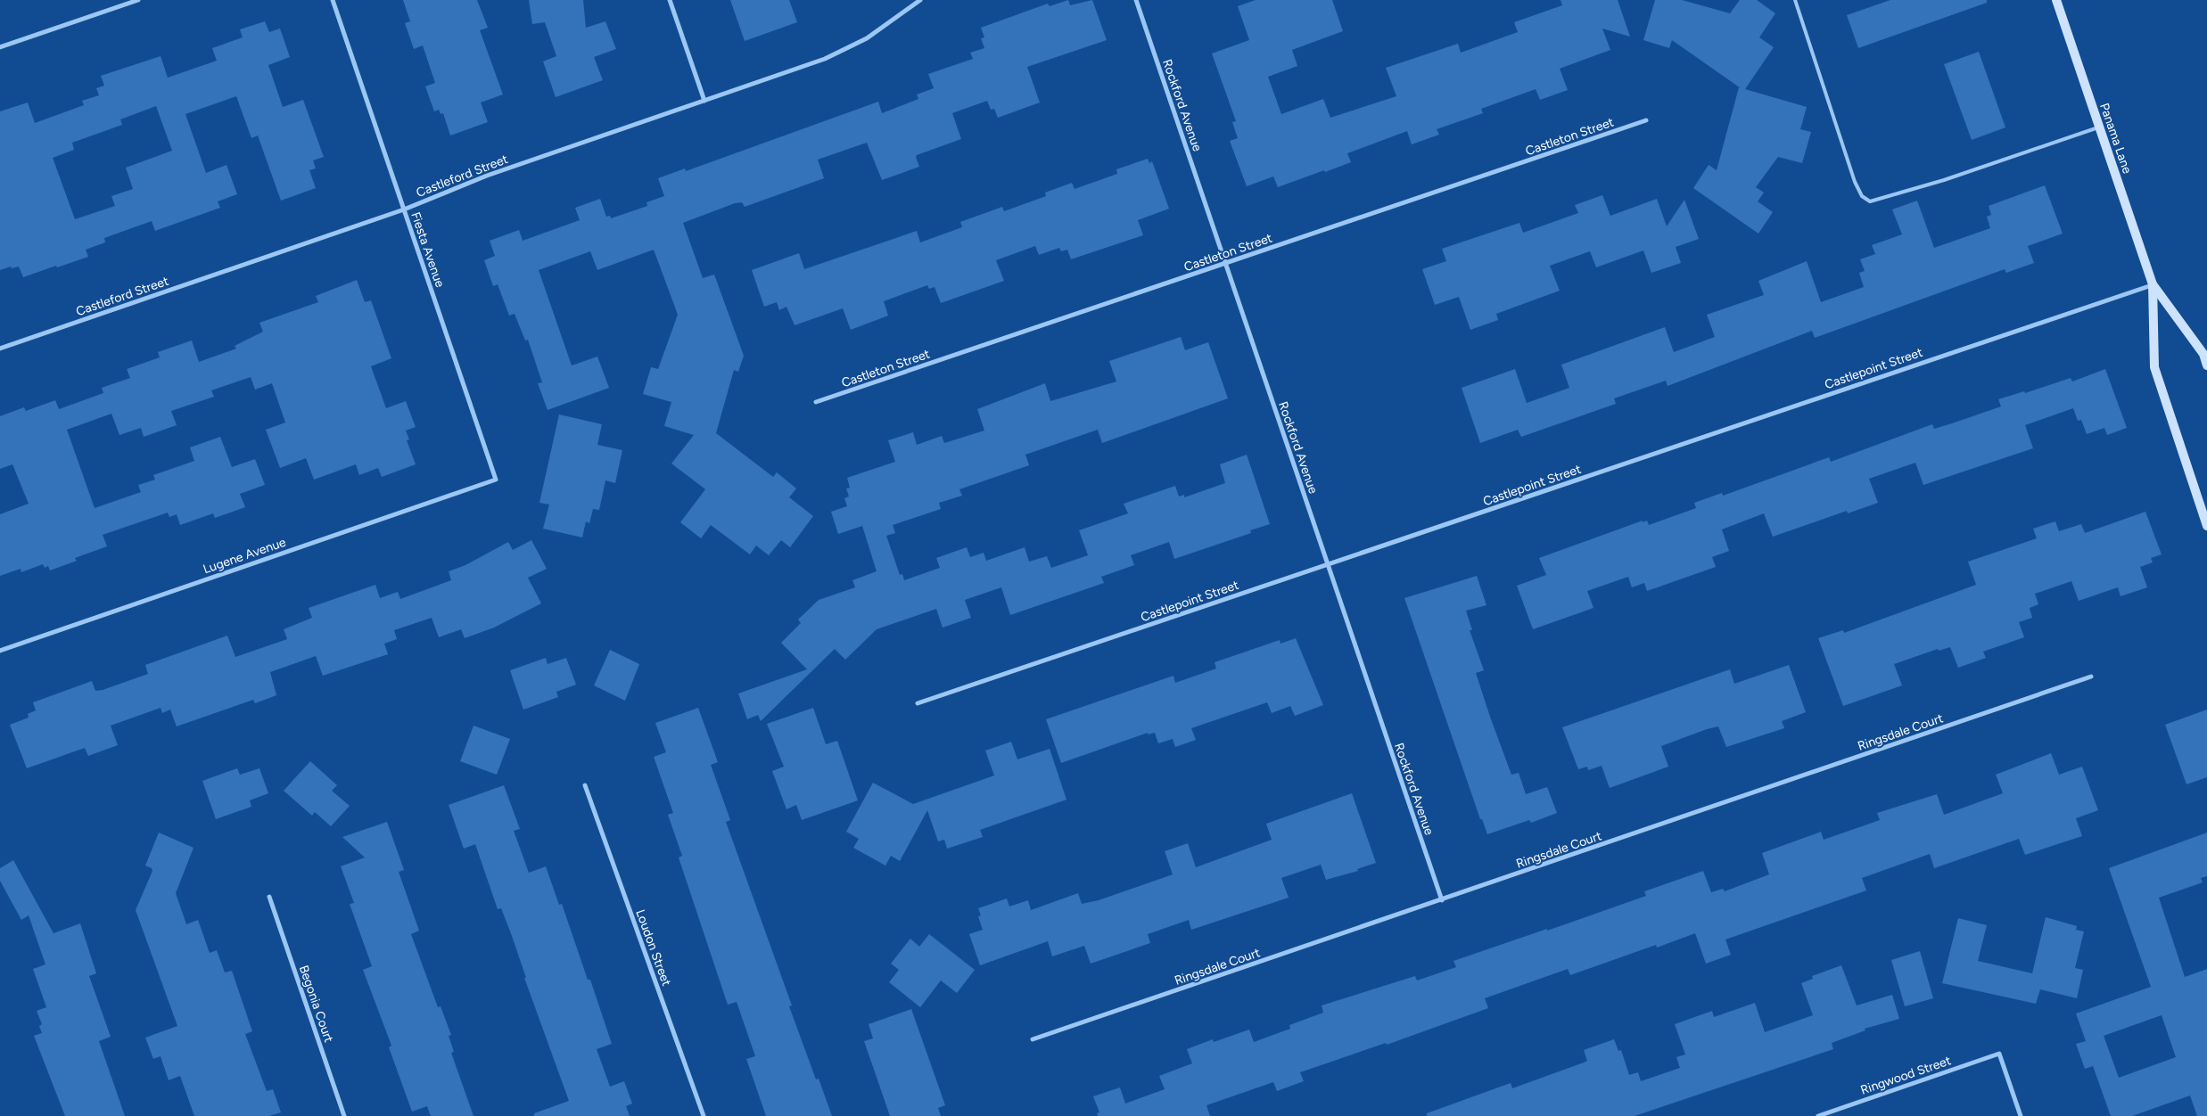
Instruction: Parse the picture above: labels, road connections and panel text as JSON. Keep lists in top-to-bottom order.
{
  "streets": {
    "main road": ["Panama Lane"],
    "street": [
      "Rockford Avenue",
      "Castleton Street",
      "Castleford Street",
      "Fiesta Avenue",
      "Castlepoint Street",
      "Lugene Avenue",
      "Ringsdale Court",
      "Loudon Street",
      "Begonia Court",
      "Ringwood Street"
    ]
  },
  "crossings": [
    ["Rockford Avenue", "Castleton Street"],
    ["Rockford Avenue", "Castlepoint Street"],
    ["Rockford Avenue", "Ringsdale Court"],
    ["Panama Lane", "Castlepoint Street"],
    ["Castleford Street", "Fiesta Avenue"],
    ["Fiesta Avenue", "Lugene Avenue"]
  ]
}
